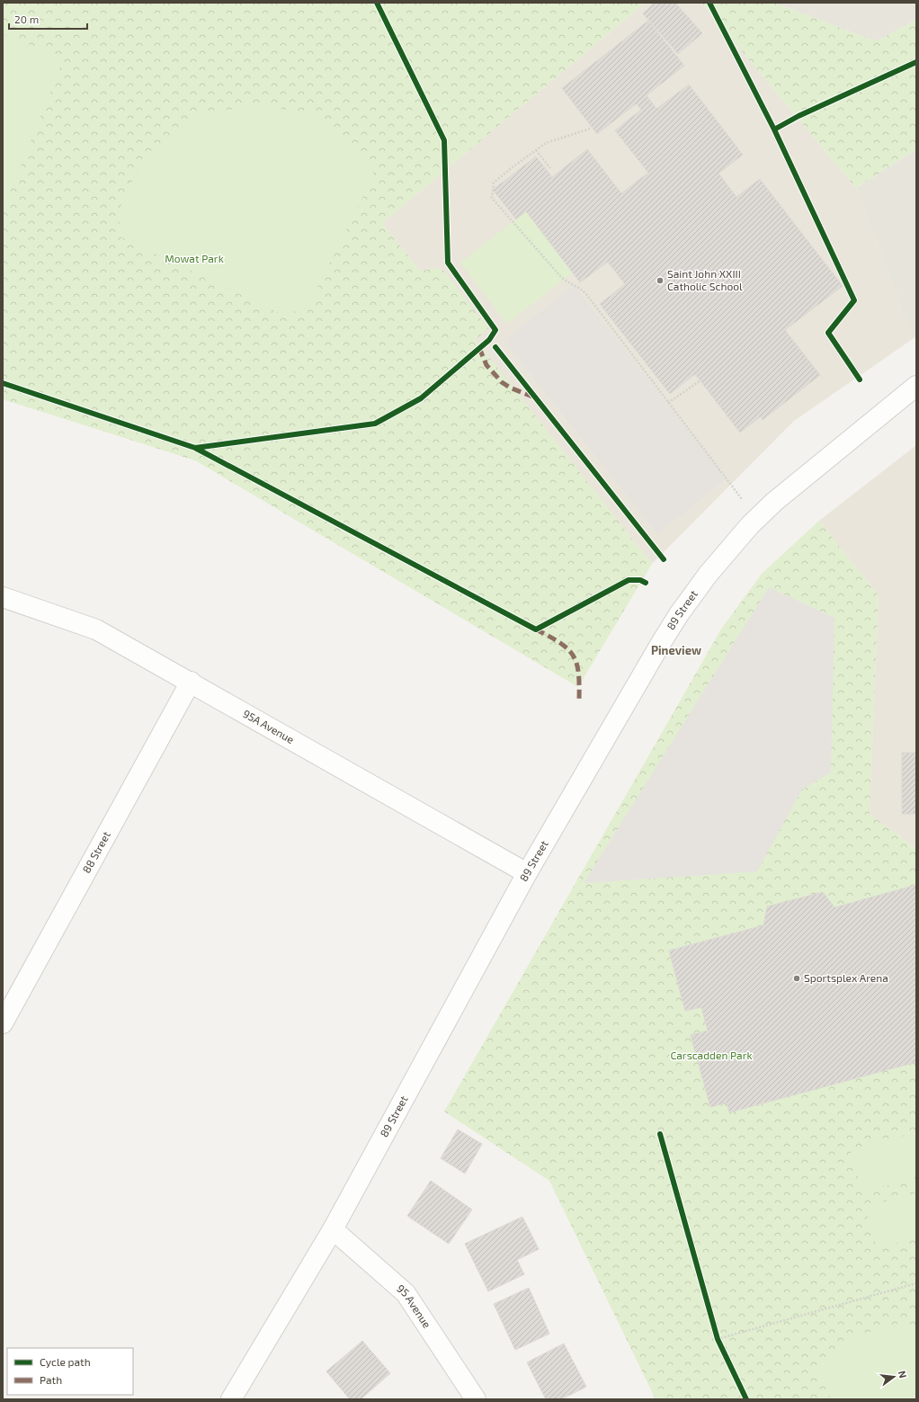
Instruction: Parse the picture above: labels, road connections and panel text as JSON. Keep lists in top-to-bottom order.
{
  "streets": {
    "street": [
      "89 Street",
      "95A Avenue",
      "88 Street",
      "95 Avenue"
    ]
  },
  "crossings": [
    ["89 Street", "95A Avenue"],
    ["89 Street", "95 Avenue"],
    ["95A Avenue", "88 Street"]
  ],
  "districts": ["Pineview"],
  "parks": ["Mowat Park", "Carscadden Park"],
  "places": ["Saint John XXIII Catholic School", "Sportsplex Arena"],
  "legend": ["Cycle path", "Path"],
  "scale_bar": "20 m",
  "north": "right"
}
